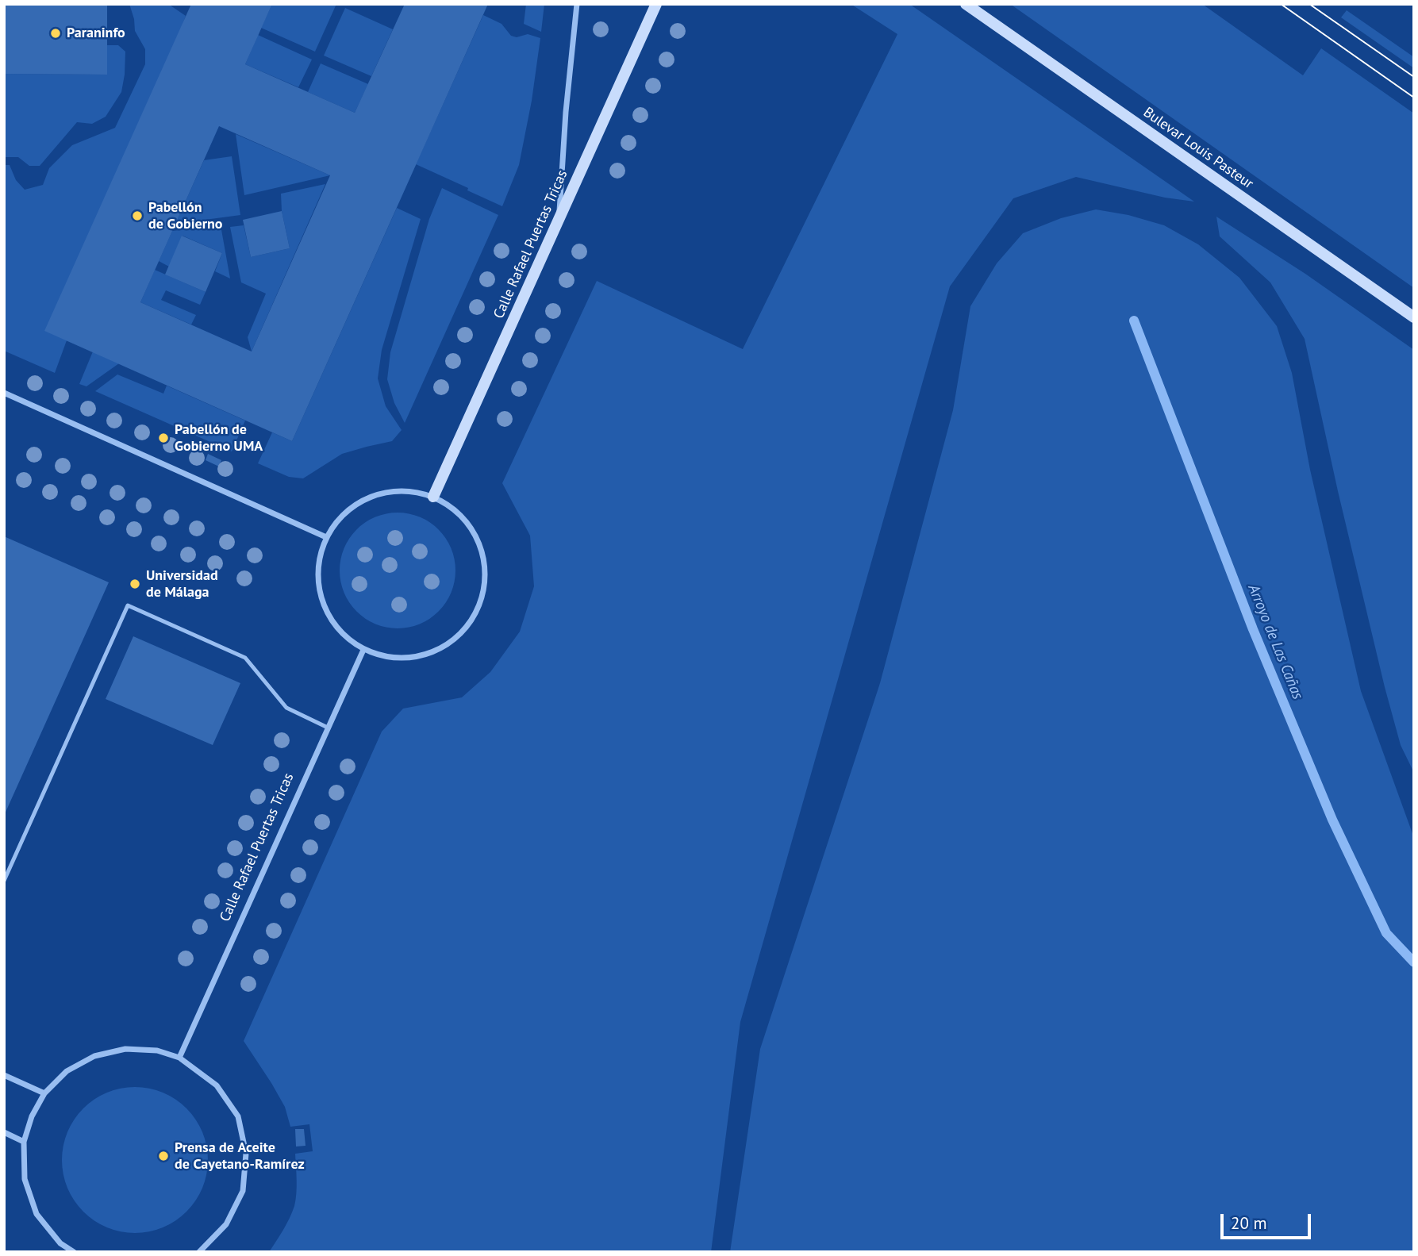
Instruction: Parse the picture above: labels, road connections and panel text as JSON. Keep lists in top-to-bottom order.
{
  "streets": {
    "main road": ["Bulevar Louis Pasteur", "Calle Rafael Puertas Tricas"]
  },
  "water": ["Arroyo de Las Cañas"],
  "places": [
    "Paraninfo",
    "Pabellón de Gobierno",
    "Pabellón de Gobierno UMA",
    "Universidad de Málaga",
    "Prensa de Aceite de Cayetano-Ramírez"
  ],
  "scale_bar": "20 m"
}
